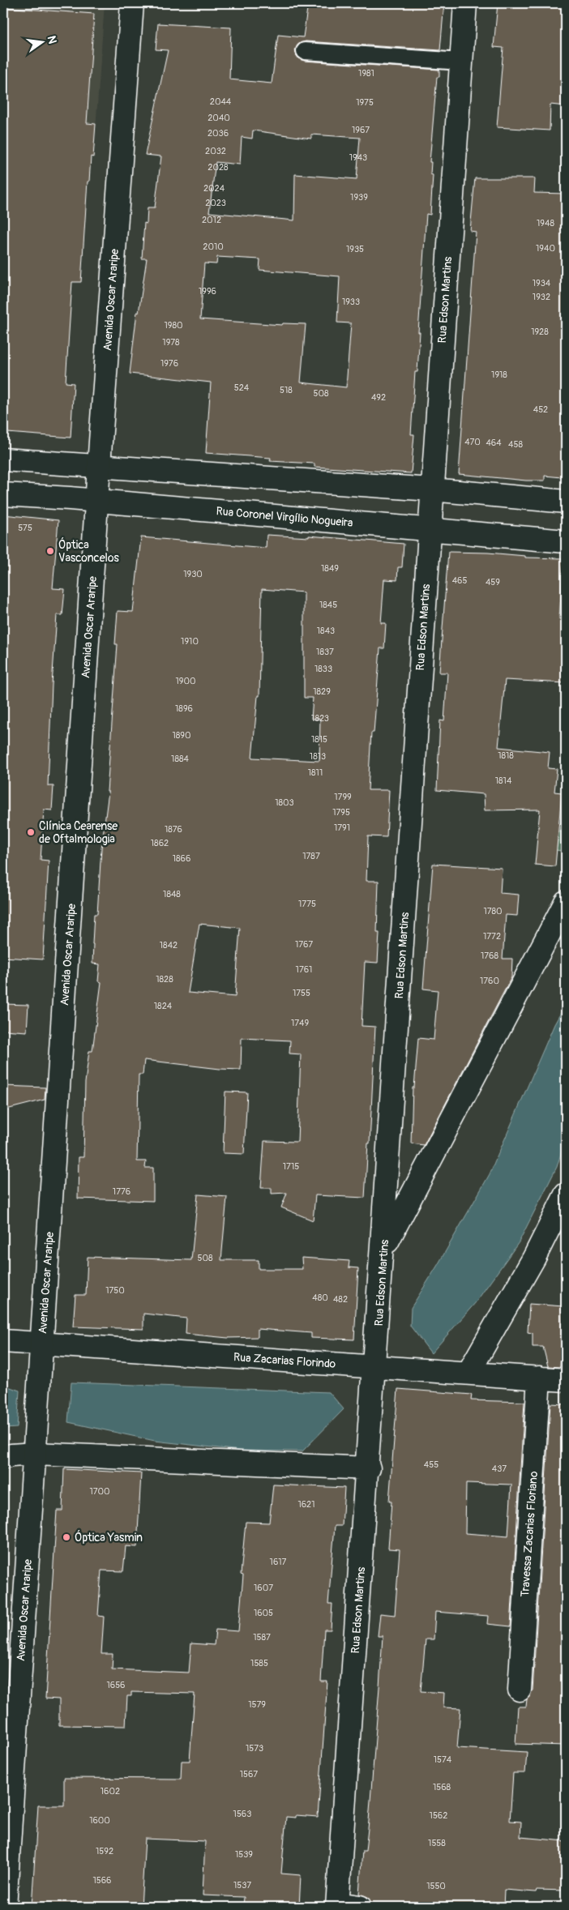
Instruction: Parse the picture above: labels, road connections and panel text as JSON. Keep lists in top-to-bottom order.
{
  "streets": {
    "street": [
      "Avenida Oscar Araripe",
      "Rua Edson Martins",
      "Rua Coronel Virgílio Nogueira",
      "Rua Zacarias Florindo",
      "Travessa Zacarias Floriano"
    ]
  },
  "crossings": [
    ["Avenida Oscar Araripe", "Rua Coronel Virgílio Nogueira"],
    ["Avenida Oscar Araripe", "Rua Zacarias Florindo"],
    ["Rua Edson Martins", "Rua Coronel Virgílio Nogueira"],
    ["Rua Edson Martins", "Rua Zacarias Florindo"],
    ["Rua Zacarias Florindo", "Travessa Zacarias Floriano"]
  ],
  "places": ["Óptica Vasconcelos", "Clínica Cearense de Oftalmologia", "Óptica Yasmin"],
  "house_numbers": [
    "1981",
    "2044",
    "1975",
    "2040",
    "1967",
    "2036",
    "2032",
    "1943",
    "2028",
    "2024",
    "1939",
    "2023",
    "2012",
    "1948",
    "2010",
    "1940",
    "1935",
    "1934",
    "1996",
    "1932",
    "1933",
    "1980",
    "1928",
    "1978",
    "1976",
    "1918",
    "524",
    "518",
    "508",
    "492",
    "452",
    "470",
    "464",
    "458",
    "575",
    "1849",
    "1930",
    "465",
    "459",
    "1845",
    "1843",
    "1910",
    "1837",
    "1833",
    "1900",
    "1829",
    "1896",
    "1823",
    "1890",
    "1815",
    "1818",
    "1813",
    "1884",
    "1811",
    "1814",
    "1799",
    "1803",
    "1795",
    "1791",
    "1876",
    "1862",
    "1787",
    "1866",
    "1848",
    "1775",
    "1780",
    "1772",
    "1767",
    "1842",
    "1768",
    "1761",
    "1828",
    "1760",
    "1755",
    "1824",
    "1749",
    "1715",
    "1776",
    "508",
    "1750",
    "480",
    "482",
    "455",
    "437",
    "1700",
    "1621",
    "1617",
    "1607",
    "1605",
    "1587",
    "1585",
    "1656",
    "1579",
    "1573",
    "1574",
    "1567",
    "1568",
    "1602",
    "1563",
    "1562",
    "1600",
    "1558",
    "1592",
    "1539",
    "1566",
    "1537",
    "1550"
  ],
  "north": "right"
}
